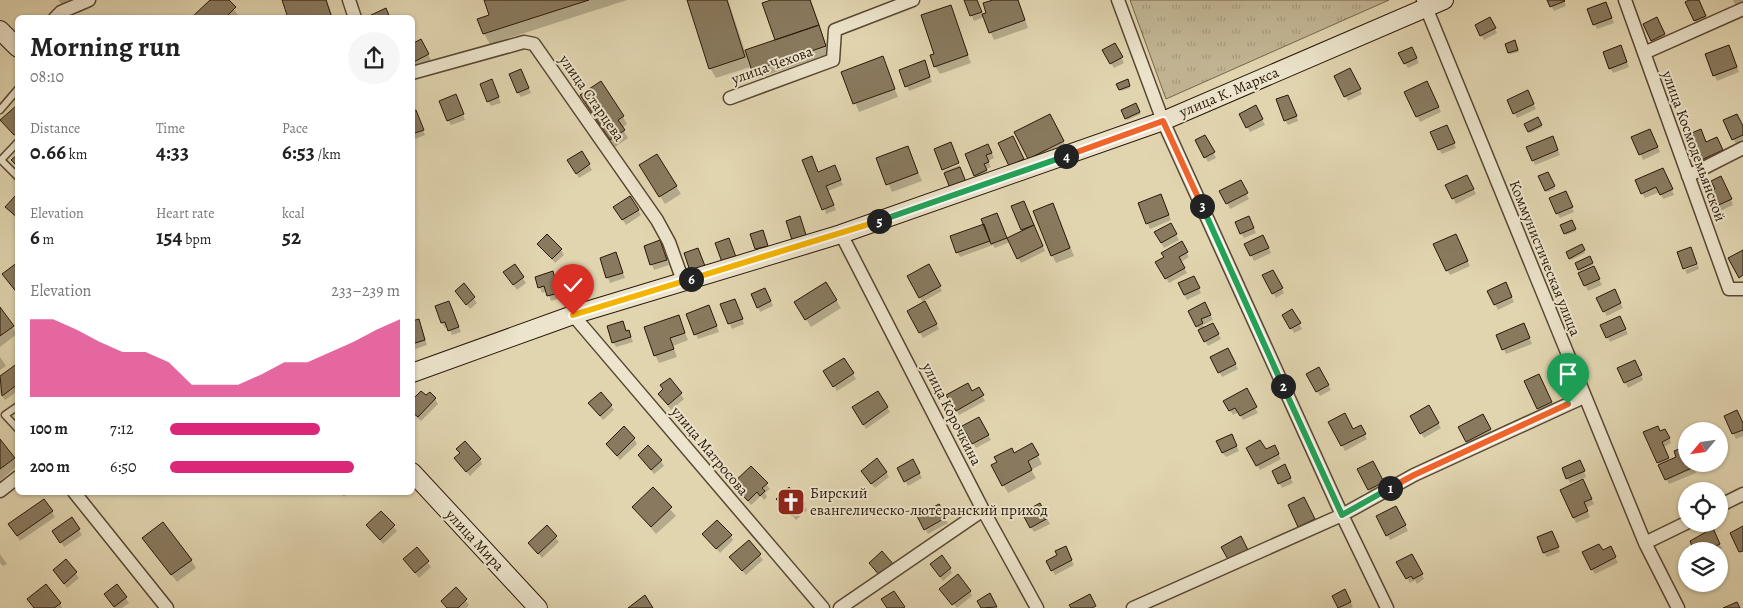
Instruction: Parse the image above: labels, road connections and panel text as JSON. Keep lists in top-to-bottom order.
{
  "streets": {
    "main road": ["улица К. Маркса", "улица Мира"],
    "street": [
      "улица Чехова",
      "улица Старцева",
      "улица Космодемьянской",
      "Коммунистическая улица",
      "улица Корочкина",
      "улица Матросова"
    ]
  },
  "crossings": [
    ["улица К. Маркса", "улица Старцева"],
    ["улица К. Маркса", "Коммунистическая улица"],
    ["улица К. Маркса", "улица Корочкина"],
    ["улица К. Маркса", "улица Матросова"]
  ],
  "places": {
    "church": ["Бирский евангелическо-лютеранский приход"]
  },
  "north": "bottom left",
  "page": {
    "heading": ["Morning run", "08:10"],
    "stats": [
      ["Distance", "0.66 km"],
      ["Time", "4:33"],
      ["Pace", "6:53 /km"],
      ["Elevation", "6 m"],
      ["Heart rate", "154 bpm"],
      ["kcal", "52"]
    ],
    "pins": [
      "4",
      "3",
      "5",
      "6",
      "2",
      "1"
    ],
    "chart": ["Elevation", "233–239 m"],
    "list": [
      {
        "name": "100 m",
        "note": "7:12"
      },
      {
        "name": "200 m",
        "note": "6:50"
      }
    ]
  }
}
